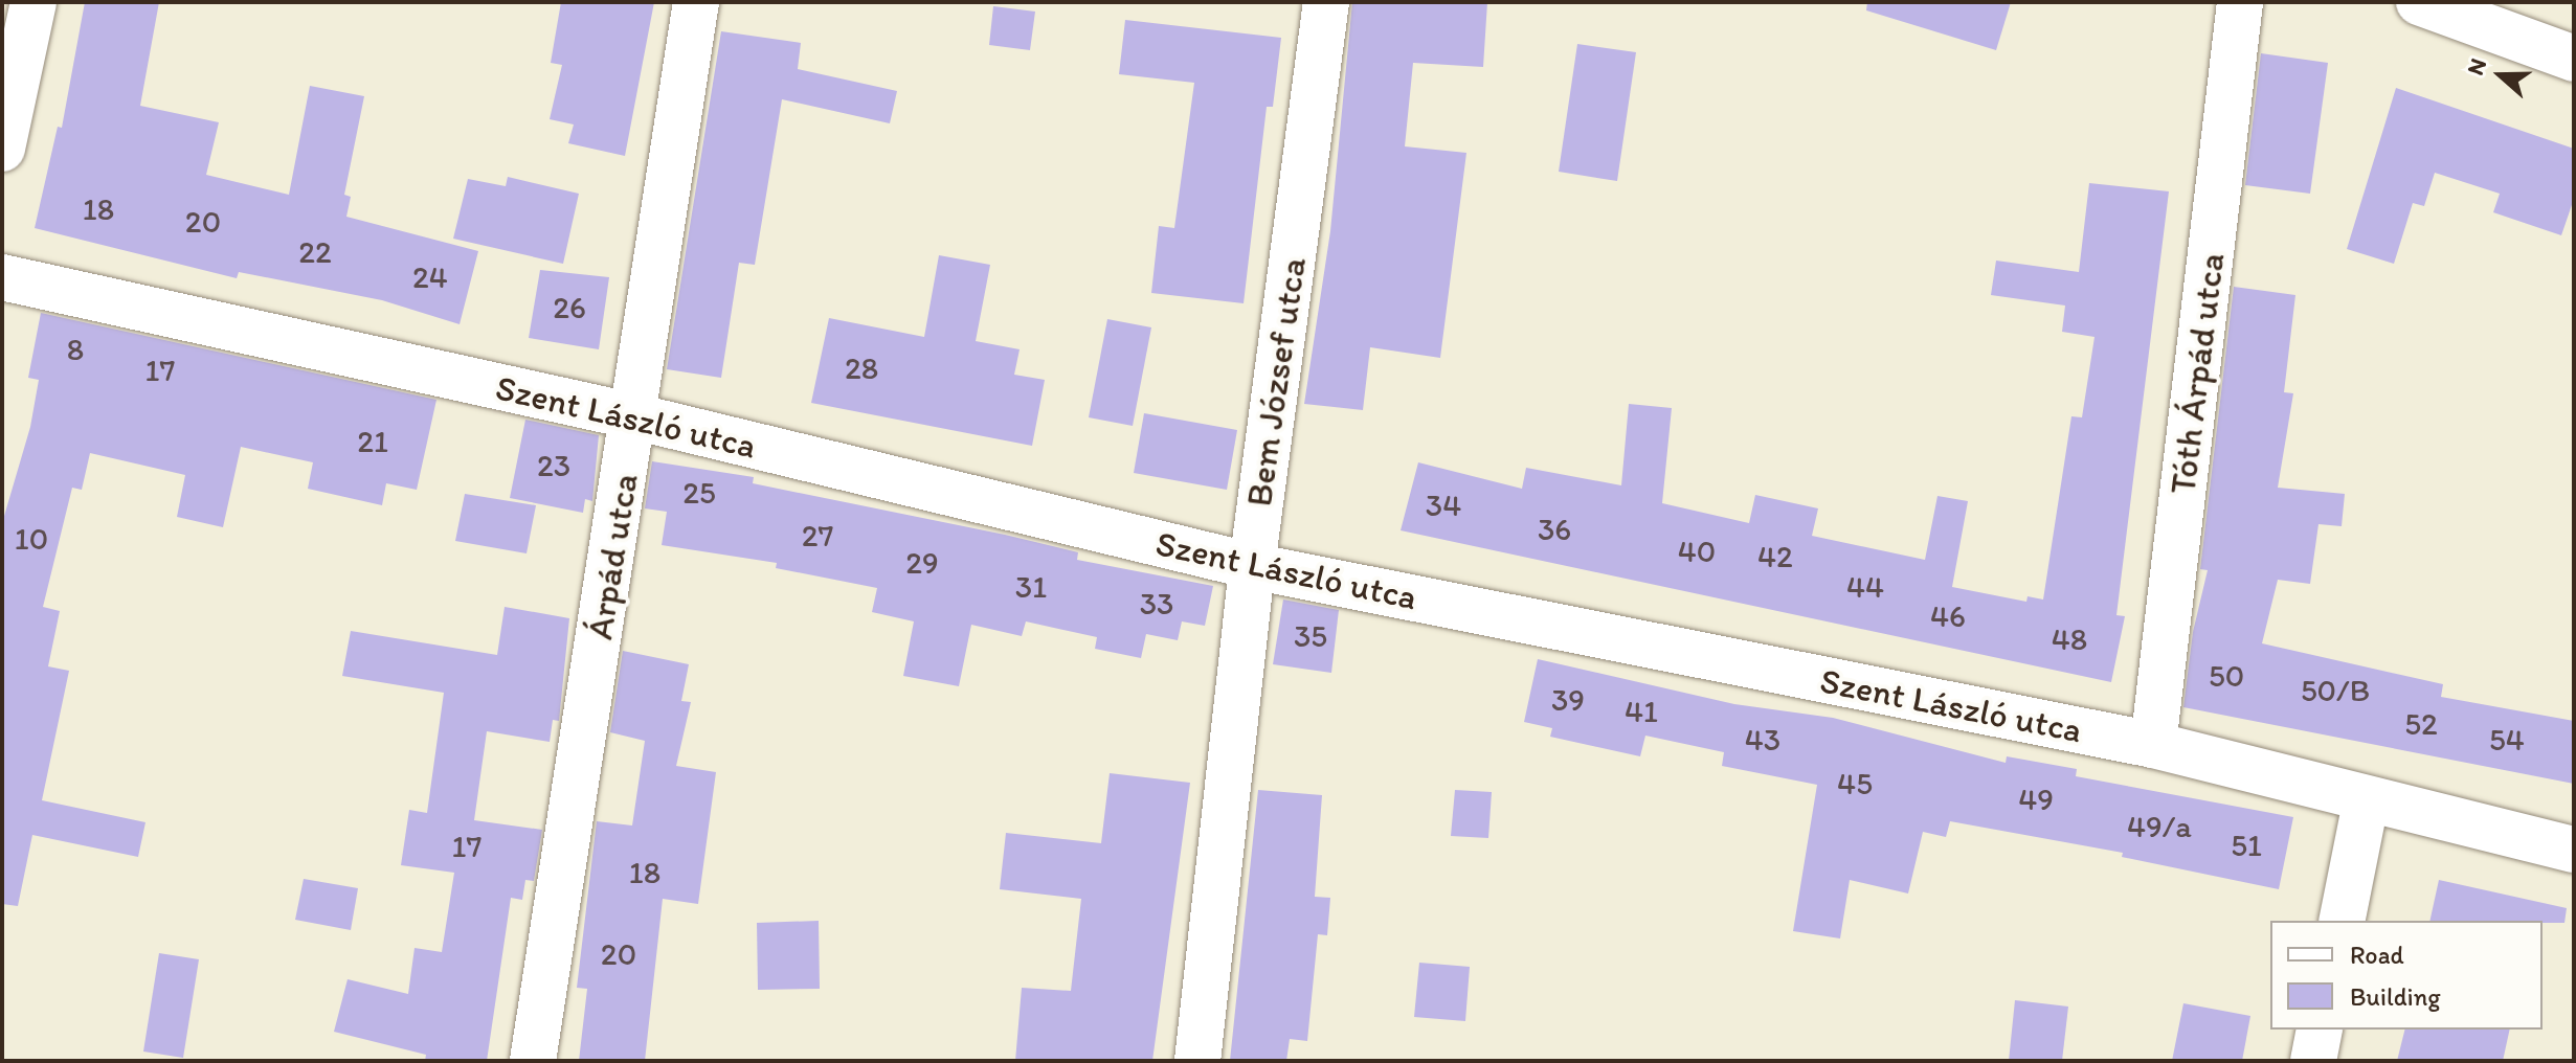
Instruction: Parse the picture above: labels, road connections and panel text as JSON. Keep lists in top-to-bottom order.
{
  "streets": {
    "street": [
      "Tóth Árpád utca",
      "Bem József utca",
      "Szent László utca",
      "Árpád utca"
    ]
  },
  "crossings": [
    ["Tóth Árpád utca", "Szent László utca"],
    ["Bem József utca", "Szent László utca"],
    ["Szent László utca", "Árpád utca"]
  ],
  "house_numbers": [
    "18",
    "20",
    "22",
    "24",
    "26",
    "8",
    "28",
    "17",
    "21",
    "23",
    "25",
    "34",
    "36",
    "27",
    "10",
    "40",
    "42",
    "29",
    "31",
    "44",
    "33",
    "46",
    "35",
    "48",
    "50",
    "50/B",
    "39",
    "41",
    "52",
    "43",
    "54",
    "45",
    "49",
    "49/a",
    "51",
    "17",
    "18",
    "20"
  ],
  "legend": ["Road", "Building"],
  "north": "left"
}
